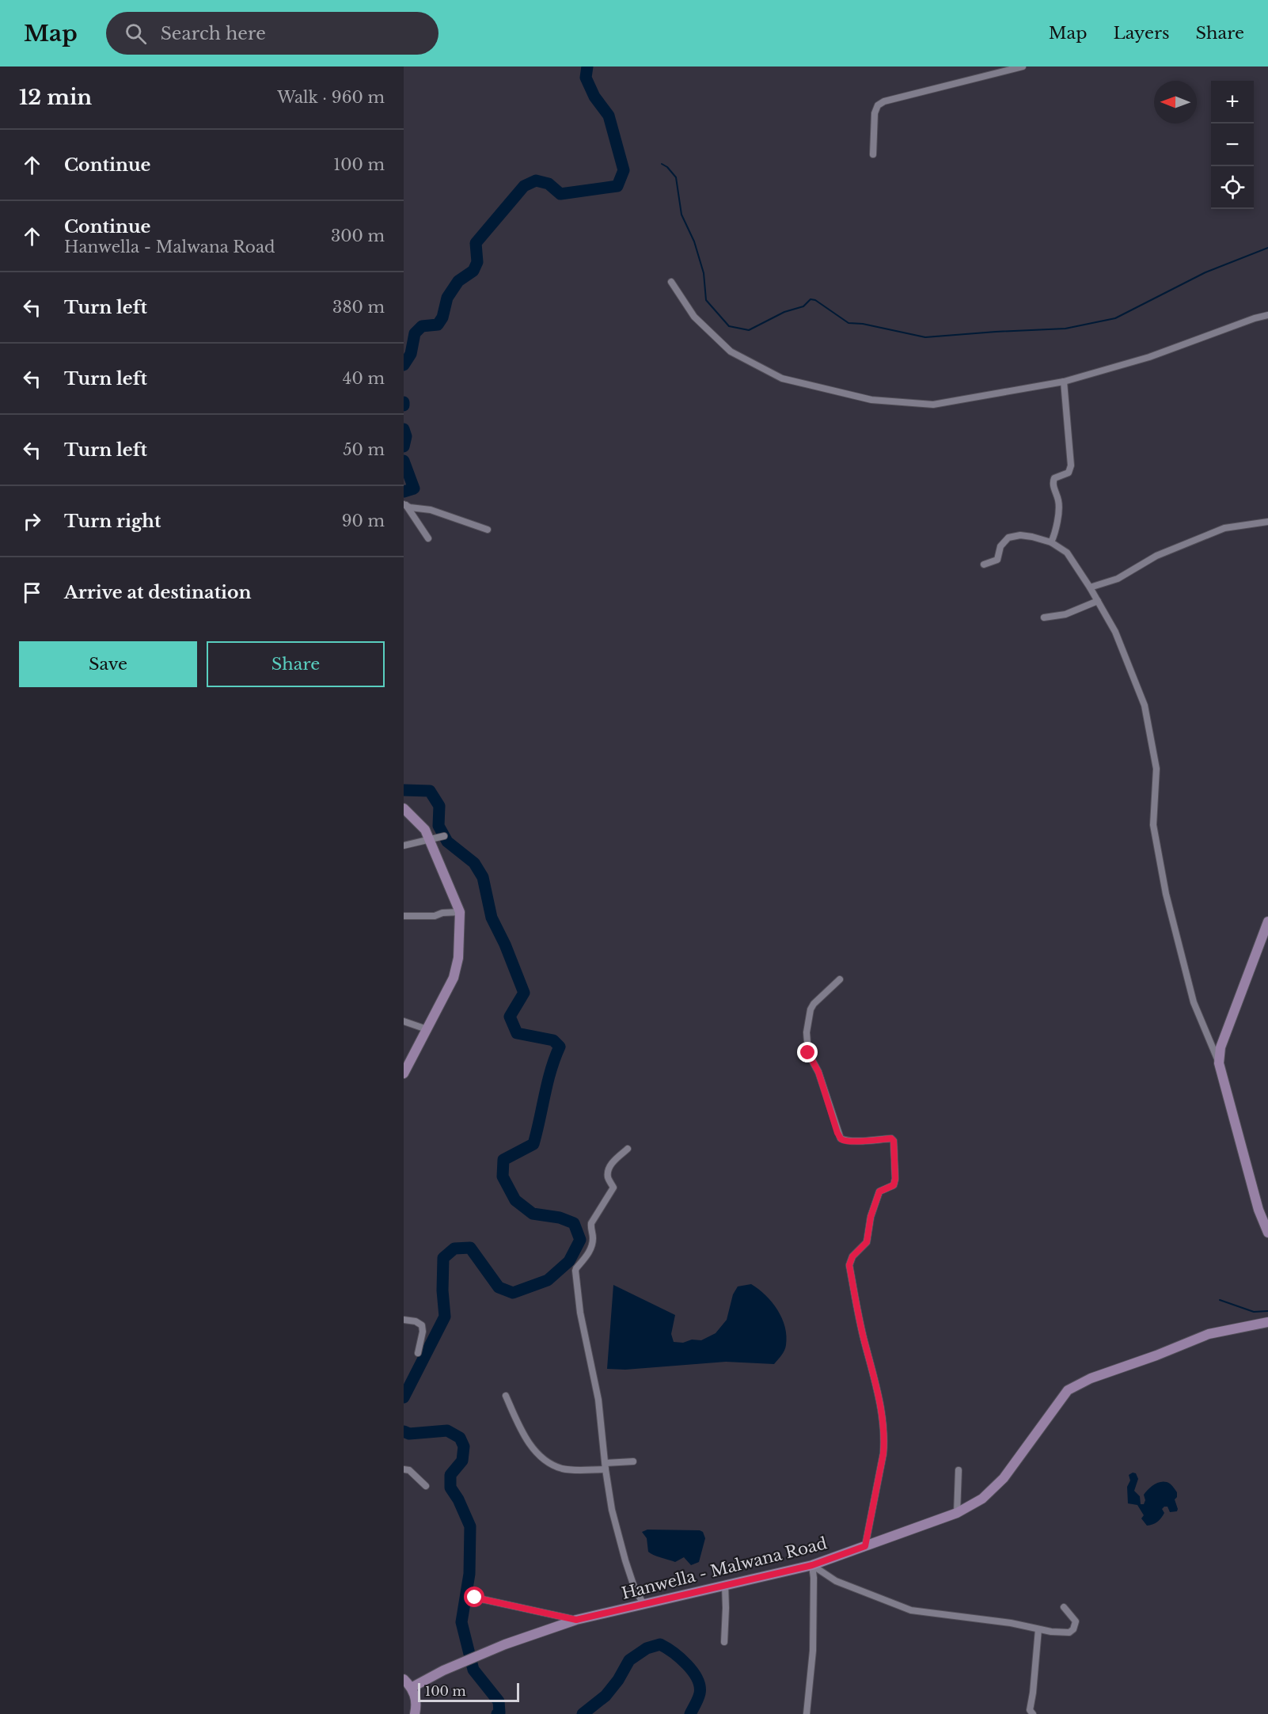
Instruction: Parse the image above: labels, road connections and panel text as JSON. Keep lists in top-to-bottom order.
{
  "streets": {
    "street": ["Hanwella - Malwana Road"]
  },
  "scale_bar": "100 m",
  "north": "left",
  "page": {
    "header": "Map",
    "search": "Search here",
    "nav": ["Map", "Layers", "Share"],
    "heading": ["12 min", "Walk · 960 m"],
    "map_buttons": ["+", "−"],
    "list": [
      ["Continue", "100 m"],
      ["Continue", "Hanwella - Malwana Road", "300 m"],
      ["Turn left", "380 m"],
      ["Turn left", "40 m"],
      ["Turn left", "50 m"],
      ["Turn right", "90 m"],
      "Arrive at destination"
    ],
    "buttons": ["Save", "Share"],
    "scale": "100 m"
  }
}
